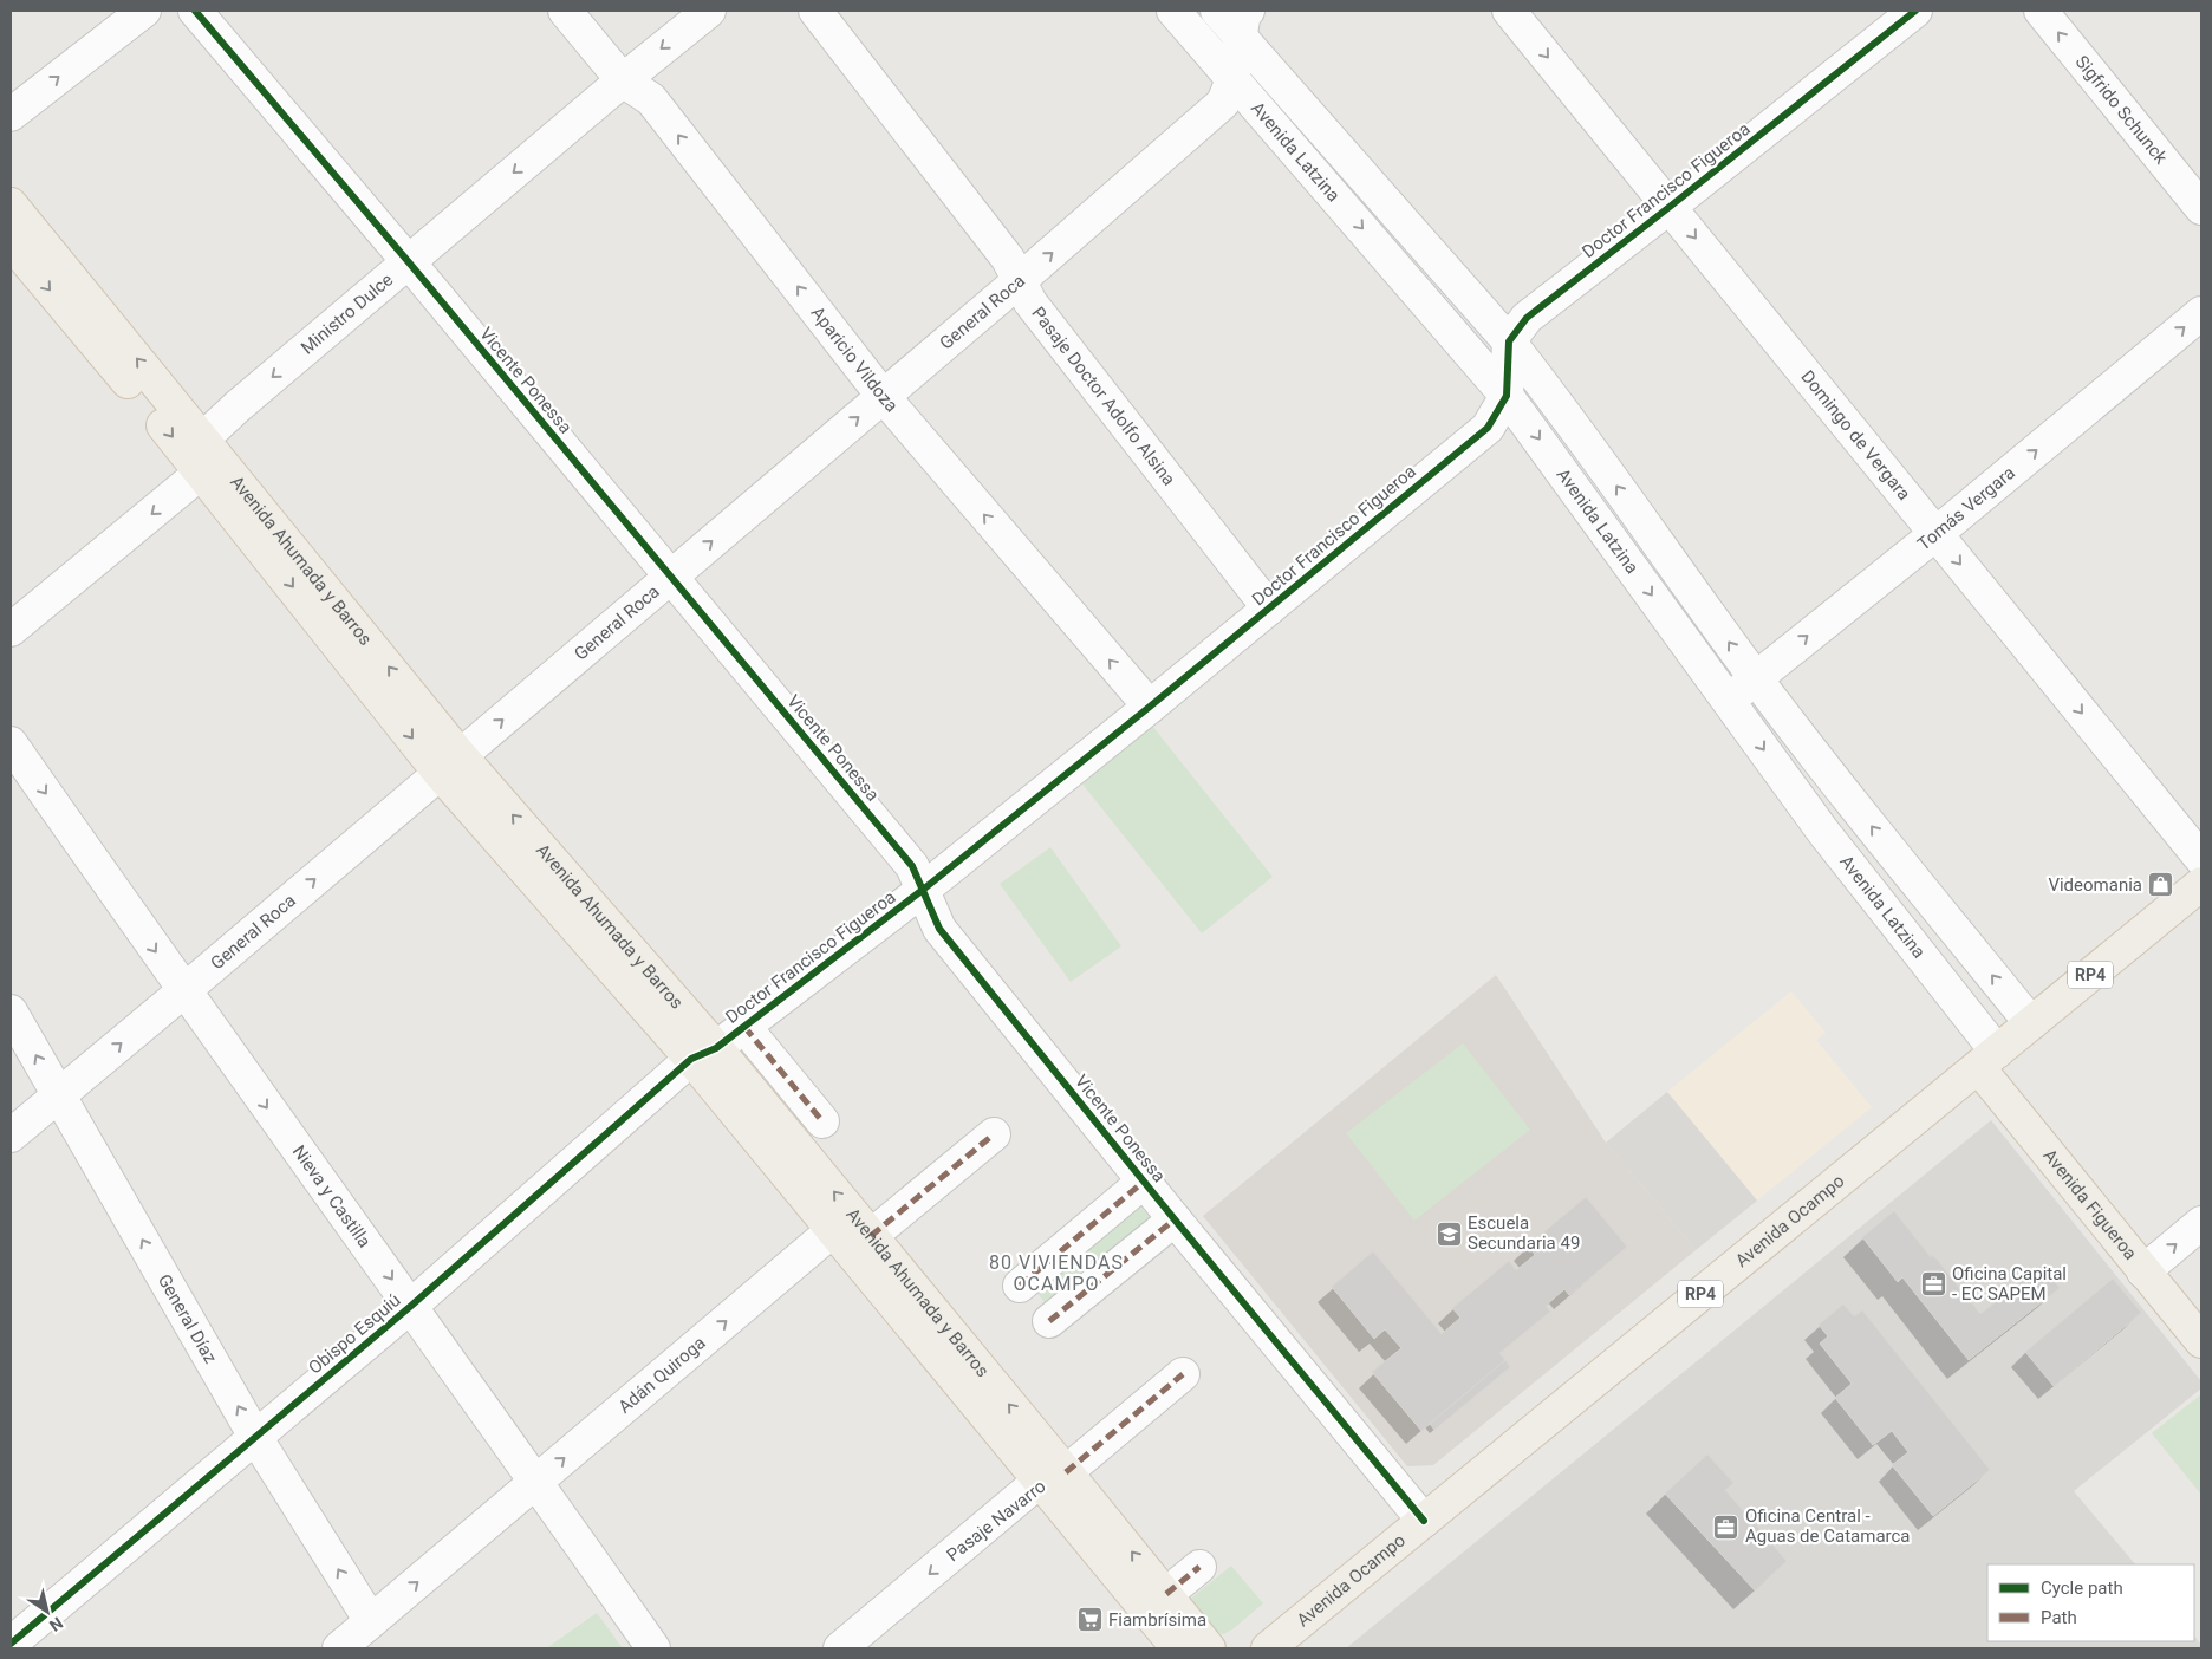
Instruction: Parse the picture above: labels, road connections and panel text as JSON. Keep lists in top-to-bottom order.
{
  "streets": {
    "main road": [
      "Avenida Ahumada y Barros",
      "RP4",
      "Avenida Figueroa",
      "Avenida Ocampo"
    ],
    "street": [
      "Sigfrido Schunck",
      "Avenida Latzina",
      "Doctor Francisco Figueroa",
      "General Roca",
      "Ministro Dulce",
      "Aparicio Vildoza",
      "Vicente Ponessa",
      "Pasaje Doctor Adolfo Alsina",
      "Domingo de Vergara",
      "Tomás Vergara",
      "Nieva y Castilla",
      "General Díaz",
      "Obispo Esquiú",
      "Adán Quiroga",
      "Pasaje Navarro"
    ]
  },
  "crossings": [
    ["Avenida Latzina", "Doctor Francisco Figueroa"],
    ["Avenida Latzina", "General Roca"],
    ["Avenida Latzina", "Tomás Vergara"],
    ["Avenida Latzina", "Avenida Figueroa"],
    ["Avenida Latzina", "Avenida Ocampo"],
    ["Doctor Francisco Figueroa", "Aparicio Vildoza"],
    ["Doctor Francisco Figueroa", "Vicente Ponessa"],
    ["Doctor Francisco Figueroa", "Pasaje Doctor Adolfo Alsina"],
    ["Doctor Francisco Figueroa", "Domingo de Vergara"],
    ["Doctor Francisco Figueroa", "Avenida Ahumada y Barros"],
    ["Doctor Francisco Figueroa", "Obispo Esquiú"],
    ["General Roca", "Aparicio Vildoza"],
    ["General Roca", "Vicente Ponessa"],
    ["General Roca", "Pasaje Doctor Adolfo Alsina"],
    ["General Roca", "Avenida Ahumada y Barros"],
    ["General Roca", "Nieva y Castilla"],
    ["General Roca", "General Díaz"],
    ["Ministro Dulce", "Aparicio Vildoza"],
    ["Ministro Dulce", "Vicente Ponessa"],
    ["Ministro Dulce", "Avenida Ahumada y Barros"],
    ["Vicente Ponessa", "Avenida Ocampo"],
    ["Domingo de Vergara", "Tomás Vergara"],
    ["Avenida Ahumada y Barros", "Obispo Esquiú"],
    ["Avenida Ahumada y Barros", "Adán Quiroga"],
    ["Avenida Ahumada y Barros", "Pasaje Navarro"],
    ["Nieva y Castilla", "Obispo Esquiú"],
    ["Nieva y Castilla", "Adán Quiroga"],
    ["Avenida Figueroa", "Avenida Ocampo"],
    ["General Díaz", "Obispo Esquiú"],
    ["General Díaz", "Adán Quiroga"]
  ],
  "one_way": [
    "Sigfrido Schunck",
    "General Roca",
    "Ministro Dulce",
    "Aparicio Vildoza",
    "Domingo de Vergara",
    "Tomás Vergara",
    "Nieva y Castilla",
    "General Díaz",
    "Adán Quiroga",
    "Pasaje Navarro"
  ],
  "districts": ["80 VIVIENDAS OCAMPO"],
  "places": {
    "shop": ["Videomania"],
    "school or university": ["Escuela Secundaria 49"],
    "office": ["Oficina Capital - EC SAPEM", "Oficina Central - Aguas de Catamarca"],
    "supermarket": ["Fiambrísima"]
  },
  "legend": ["Cycle path", "Path"],
  "north": "bottom right"
}
